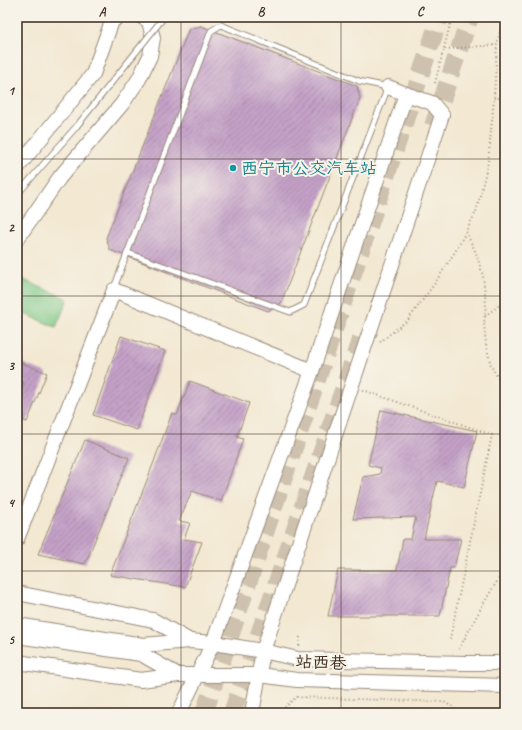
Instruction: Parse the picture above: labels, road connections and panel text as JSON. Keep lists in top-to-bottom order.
{
  "streets": {
    "street": ["站西巷"]
  },
  "places": ["西宁市公交汽车站"],
  "grid": {
    "columns": ["A", "B", "C"],
    "rows": [
      "1",
      "2",
      "3",
      "4",
      "5"
    ]
  }
}
